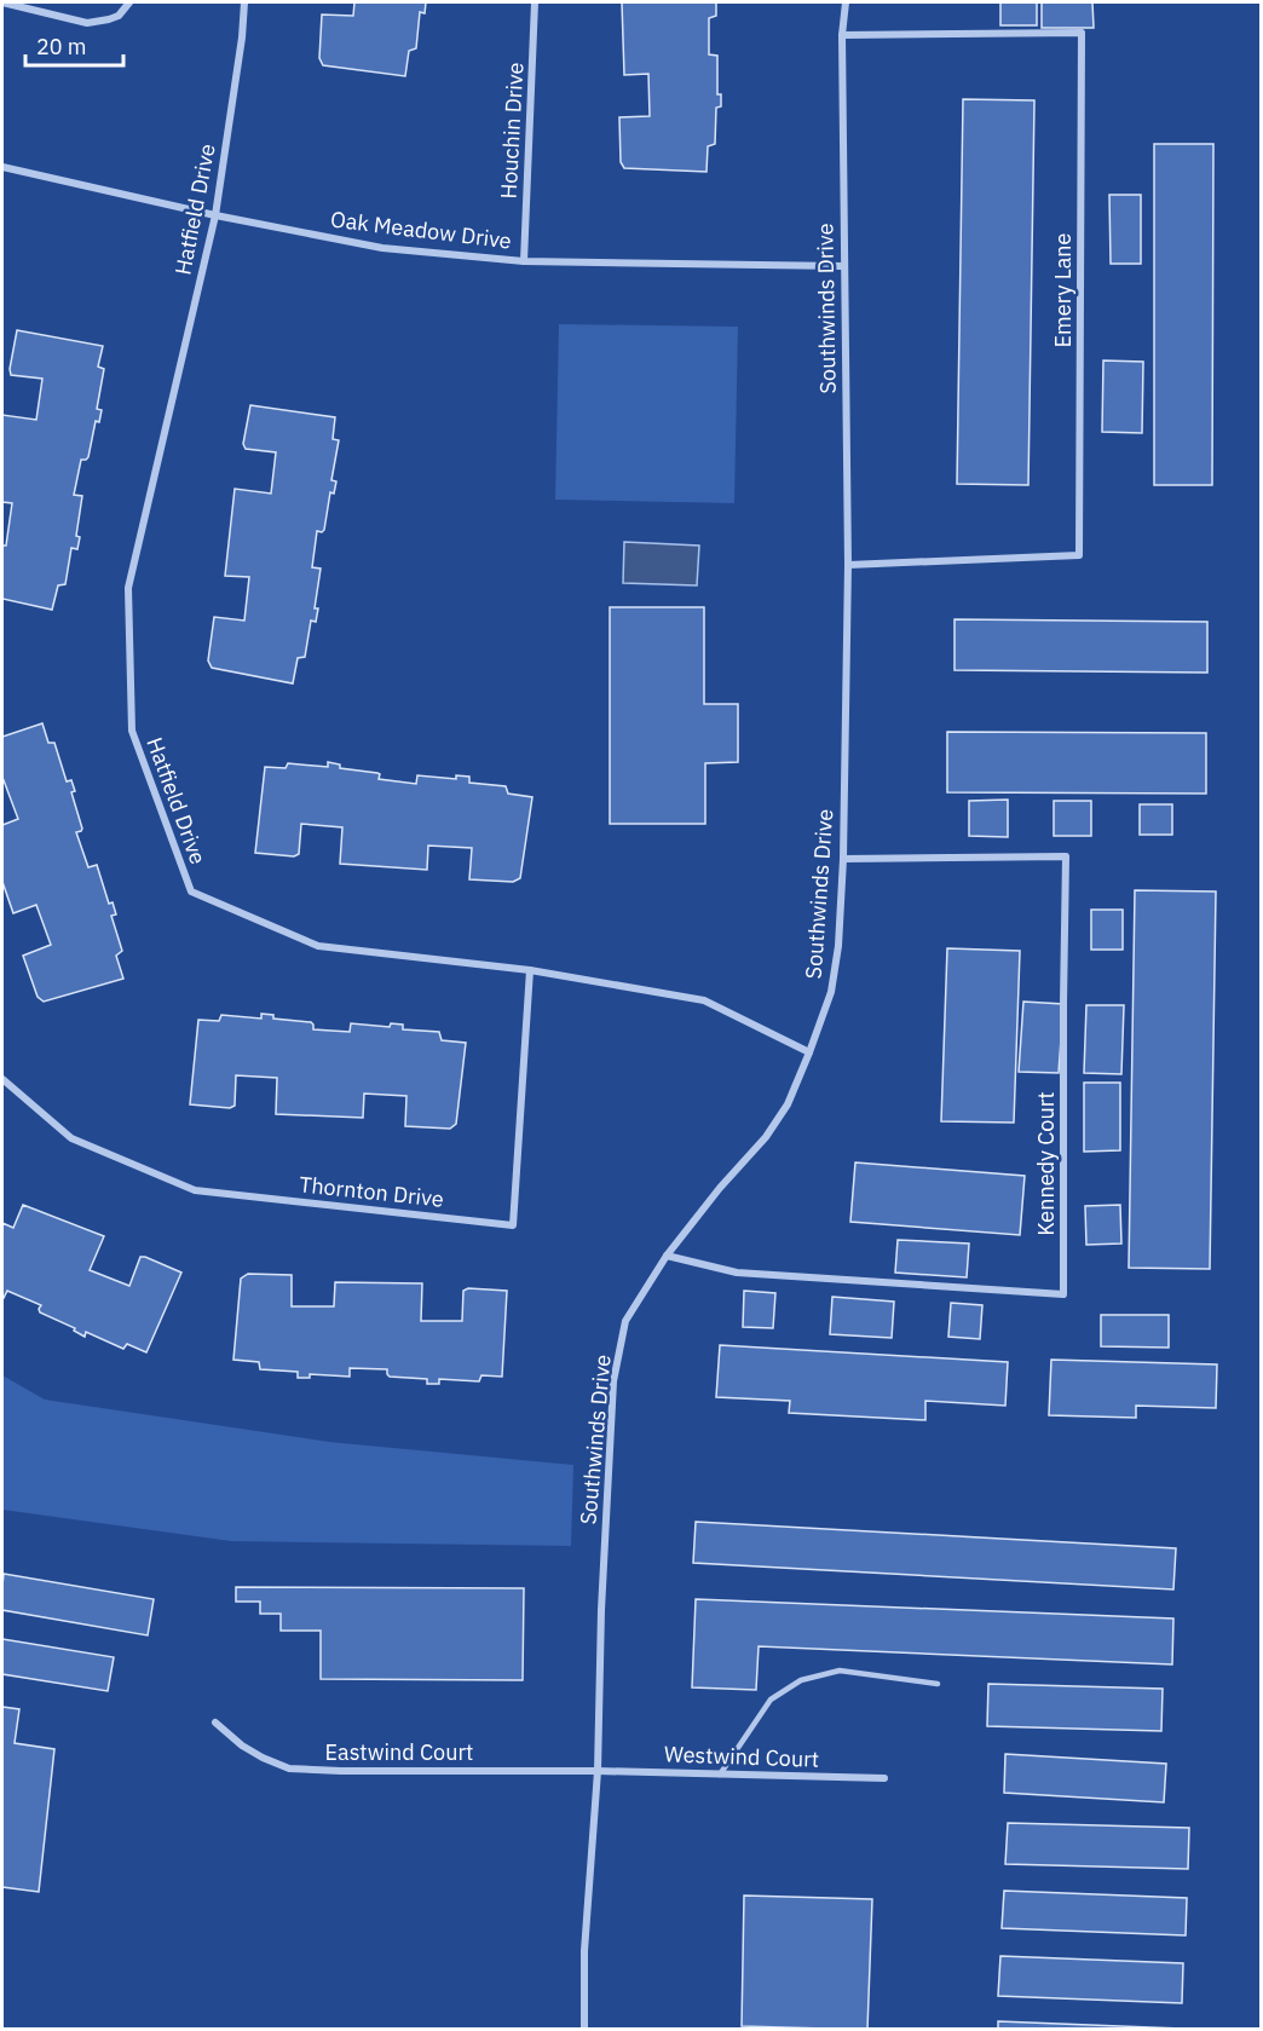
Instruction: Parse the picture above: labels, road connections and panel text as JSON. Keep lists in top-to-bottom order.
{
  "streets": {
    "street": [
      "Houchin Drive",
      "Hatfield Drive",
      "Oak Meadow Drive",
      "Emery Lane",
      "Southwinds Drive",
      "Kennedy Court",
      "Thornton Drive",
      "Eastwind Court",
      "Westwind Court"
    ]
  },
  "crossings": [
    ["Houchin Drive", "Oak Meadow Drive"],
    ["Hatfield Drive", "Oak Meadow Drive"],
    ["Hatfield Drive", "Southwinds Drive"],
    ["Hatfield Drive", "Thornton Drive"],
    ["Oak Meadow Drive", "Southwinds Drive"],
    ["Emery Lane", "Southwinds Drive"],
    ["Southwinds Drive", "Kennedy Court"],
    ["Southwinds Drive", "Eastwind Court"],
    ["Southwinds Drive", "Westwind Court"],
    ["Eastwind Court", "Westwind Court"]
  ],
  "scale_bar": "20 m"
}
